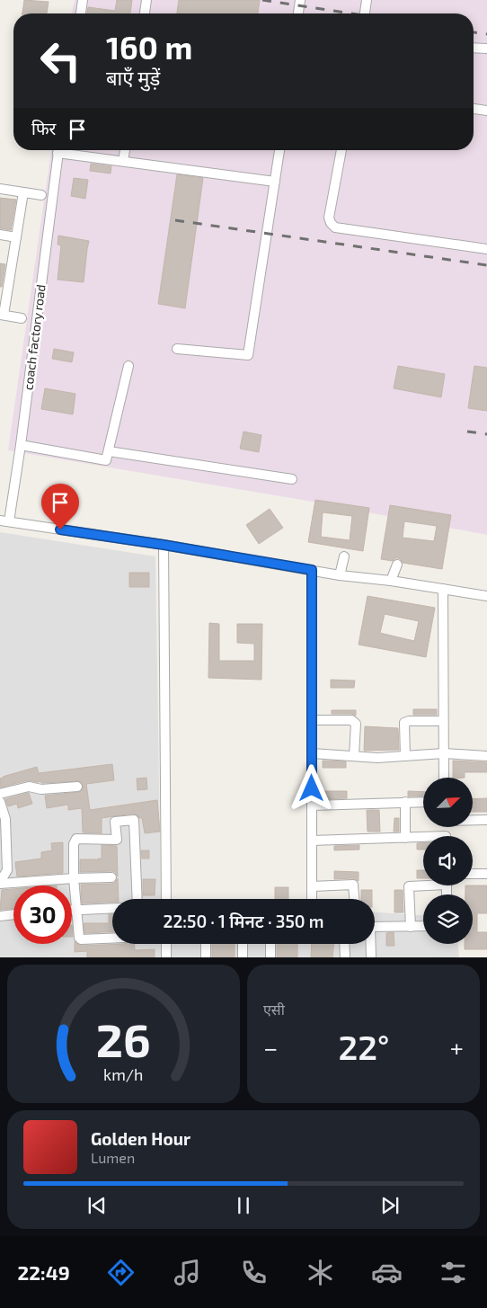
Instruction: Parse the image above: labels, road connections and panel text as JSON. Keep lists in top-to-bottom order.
{
  "streets": {
    "street": ["coach factory road"]
  },
  "north": "top right",
  "page": {
    "turn": ["160 m", "बाएँ मुड़ें"],
    "then": "फिर",
    "limit": "30",
    "trip": "22:50 · 1 मिनट · 350 m",
    "tile": "एसी",
    "heat": ["−", "22°", "+"],
    "song": ["Golden Hour", "Lumen"],
    "tabs": "22:49",
    "gauge": ["26", "km/h"]
  }
}
